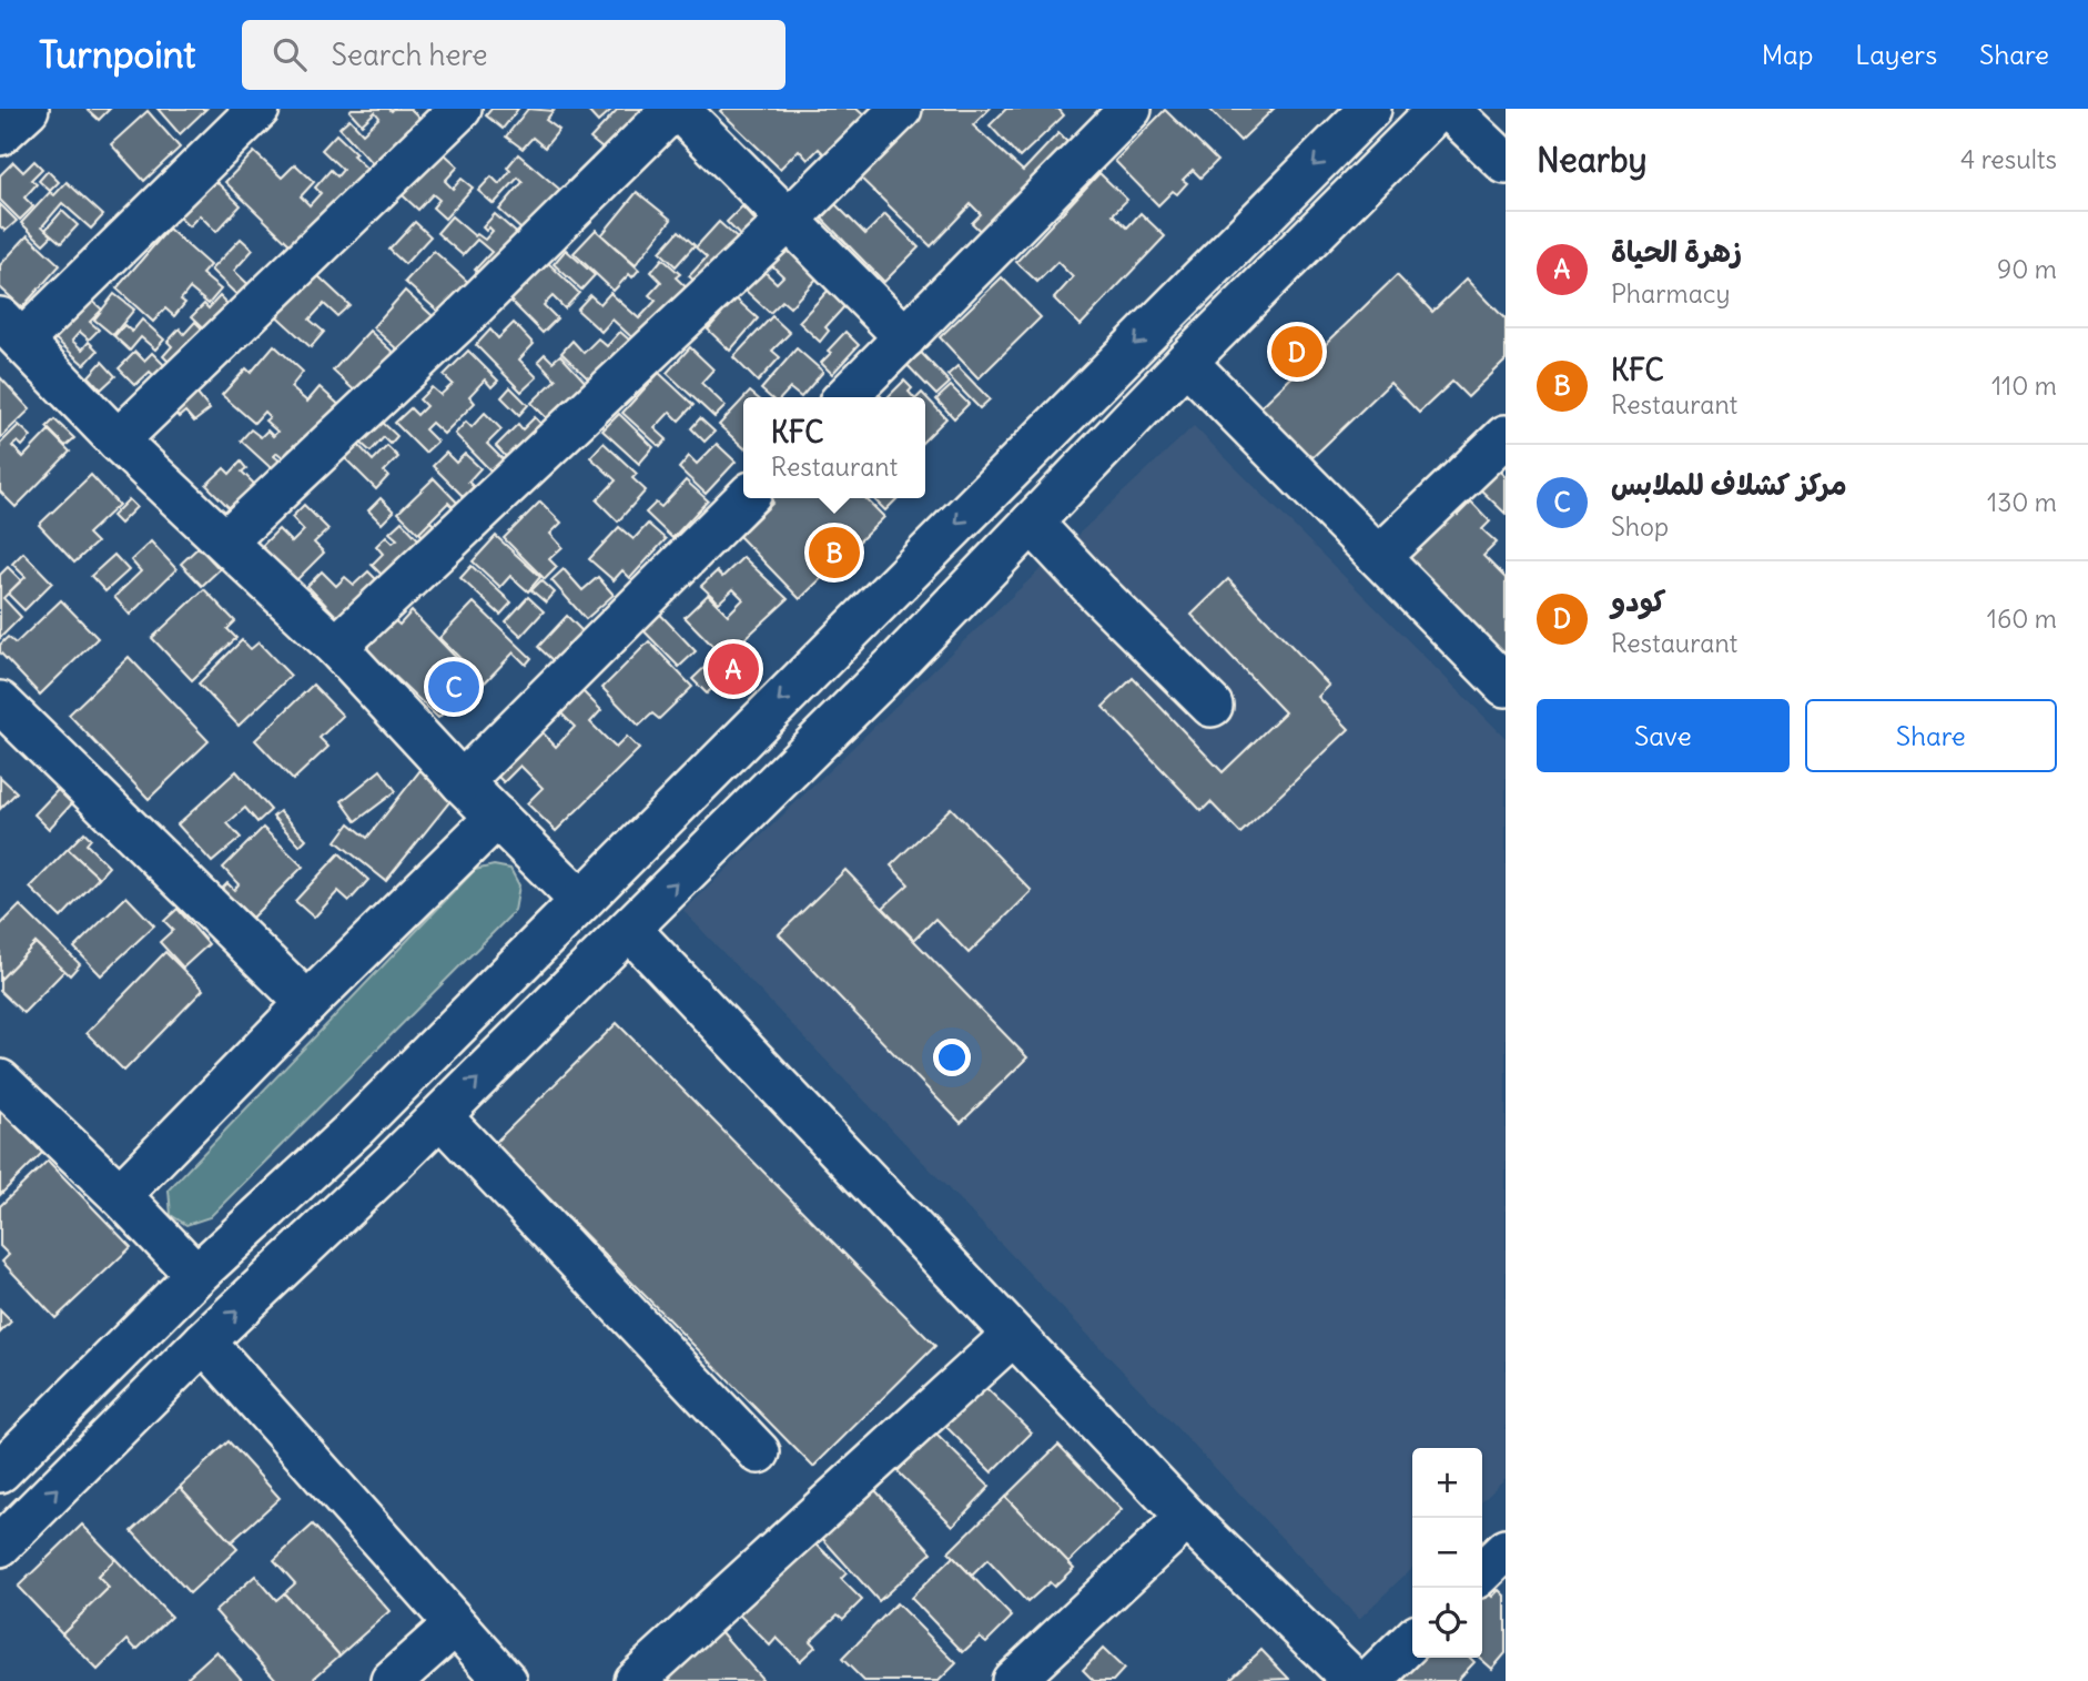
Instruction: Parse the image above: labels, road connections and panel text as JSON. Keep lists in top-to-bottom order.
{
  "page": {
    "header": "Turnpoint",
    "search": "Search here",
    "nav": ["Map", "Layers", "Share"],
    "heading": ["Nearby", "4 results"],
    "list": [
      {
        "mark": "A",
        "name": "زهرة الحياة",
        "note": "Pharmacy",
        "value": "90 m"
      },
      {
        "mark": "B",
        "name": "KFC",
        "note": "Restaurant",
        "value": "110 m"
      },
      {
        "mark": "C",
        "name": "مركز كشلاف للملابس",
        "note": "Shop",
        "value": "130 m"
      },
      {
        "mark": "D",
        "name": "كودو",
        "note": "Restaurant",
        "value": "160 m"
      }
    ],
    "pins": [
      "D",
      "B",
      "A",
      "C"
    ],
    "popup": ["KFC", "Restaurant"],
    "buttons": ["Save", "Share"],
    "map_buttons": ["+", "−"]
  }
}
